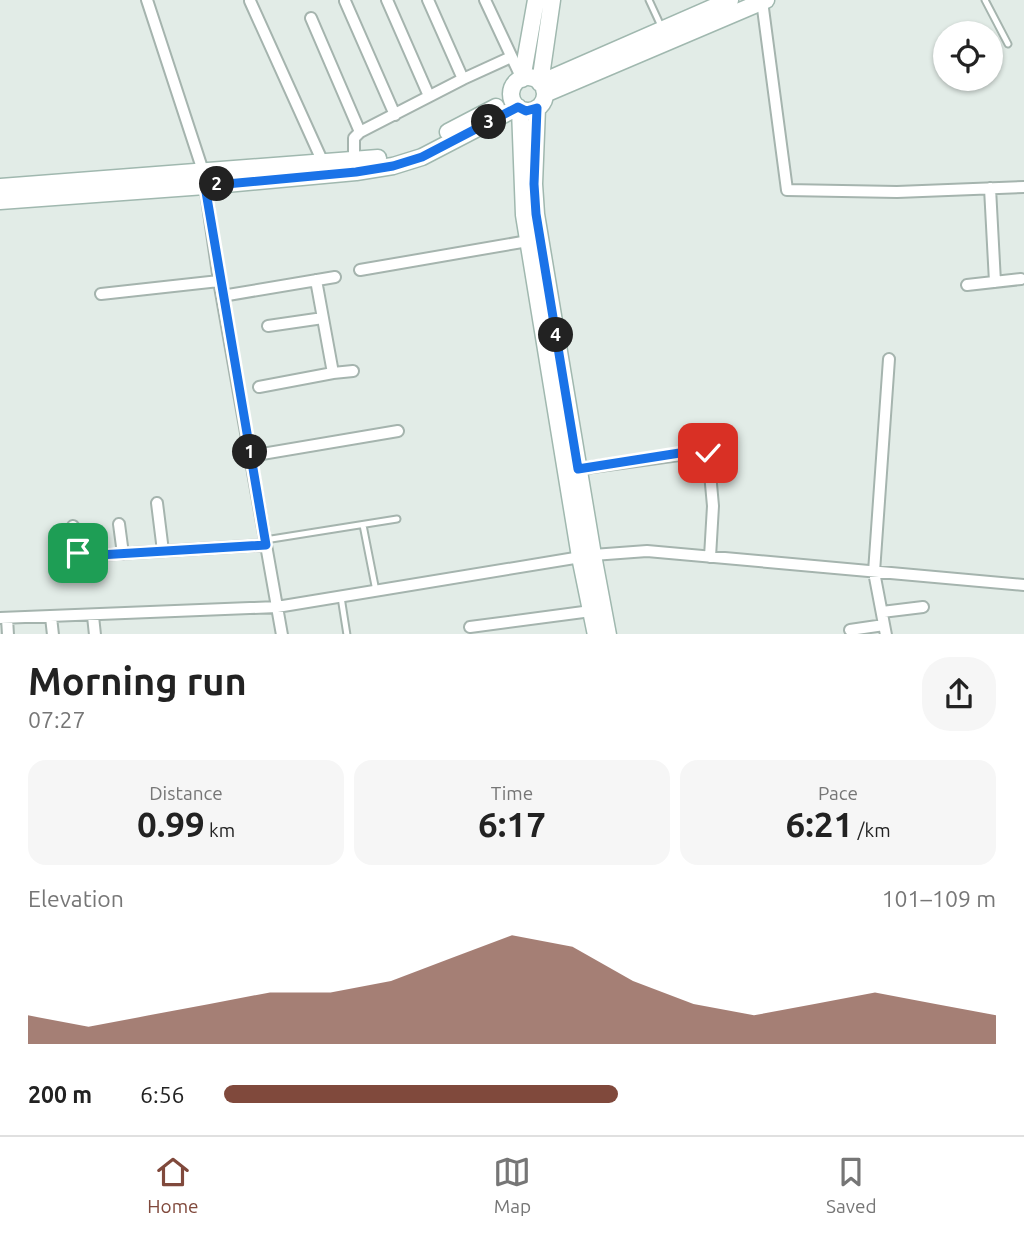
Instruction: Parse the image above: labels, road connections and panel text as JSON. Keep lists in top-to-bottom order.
{
  "page": {
    "pins": [
      "3",
      "2",
      "4",
      "1"
    ],
    "heading": ["Morning run", "07:27"],
    "stats": [
      ["Distance", "0.99 km"],
      ["Time", "6:17"],
      ["Pace", "6:21 /km"]
    ],
    "chart": ["Elevation", "101–109 m"],
    "list": [
      {
        "name": "200 m",
        "note": "6:56"
      }
    ],
    "tabs": ["Home", "Map", "Saved"]
  }
}
